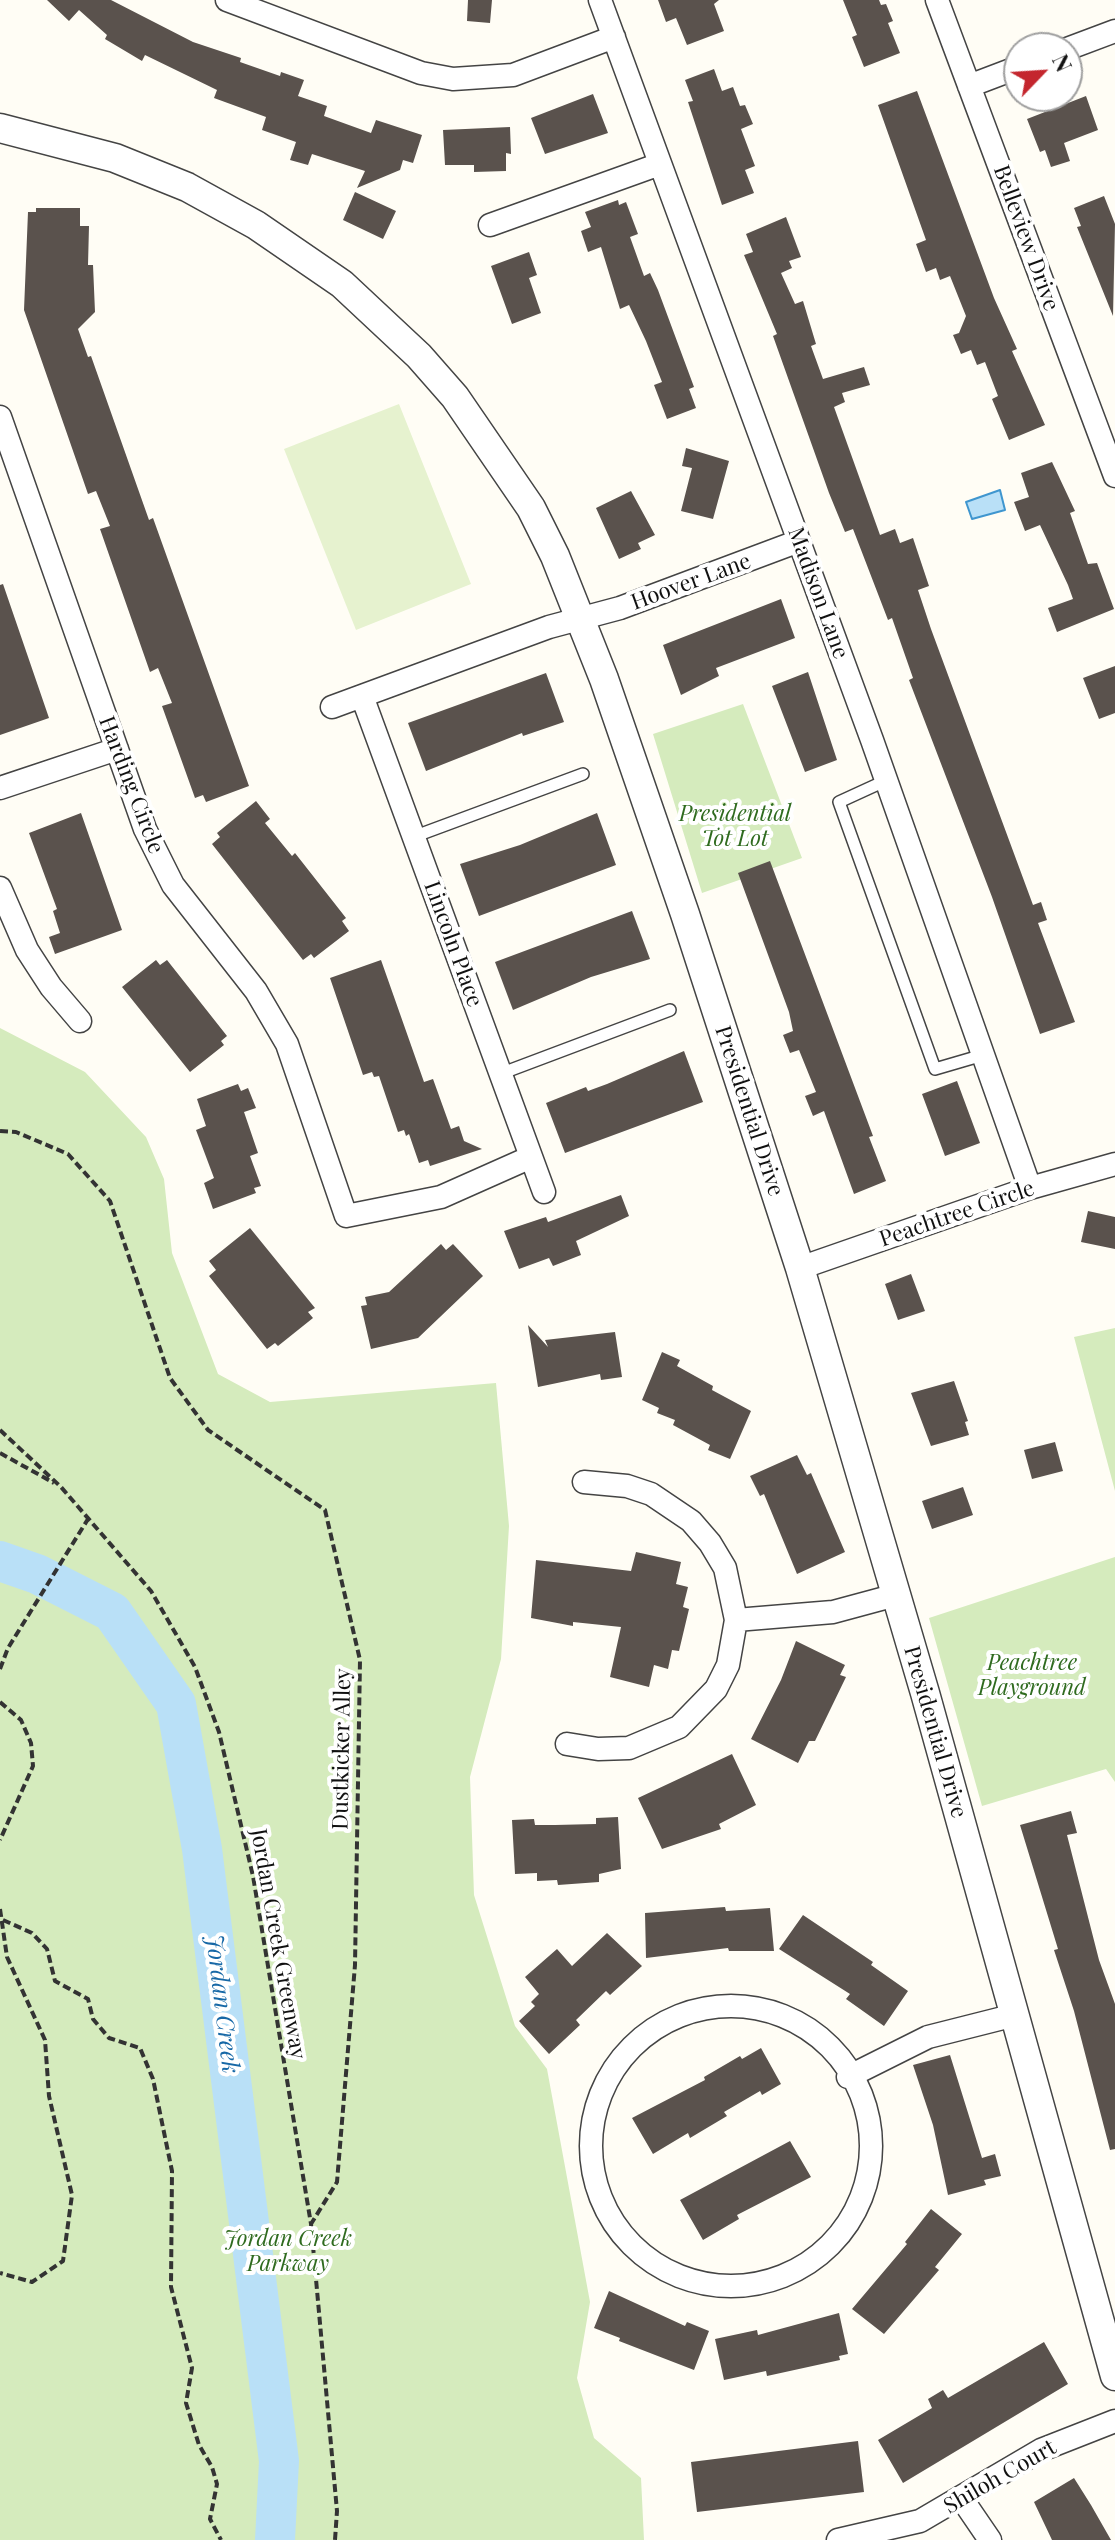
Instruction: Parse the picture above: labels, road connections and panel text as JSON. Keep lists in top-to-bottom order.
{
  "streets": {
    "street": [
      "Belleview Drive",
      "Hoover Lane",
      "Madison Lane",
      "Harding Circle",
      "Lincoln Place",
      "Presidential Drive",
      "Peachtree Circle",
      "Shiloh Court"
    ],
    "path": ["Dustkicker Alley", "Jordan Creek Greenway"]
  },
  "crossings": [
    ["Hoover Lane", "Madison Lane"],
    ["Hoover Lane", "Presidential Drive"],
    ["Madison Lane", "Peachtree Circle"],
    ["Harding Circle", "Lincoln Place"],
    ["Presidential Drive", "Peachtree Circle"],
    ["Dustkicker Alley", "Jordan Creek Greenway"]
  ],
  "water": ["Jordan Creek"],
  "parks": ["Presidential Tot Lot", "Peachtree Playground", "Jordan Creek Parkway"],
  "north": "top right"
}
